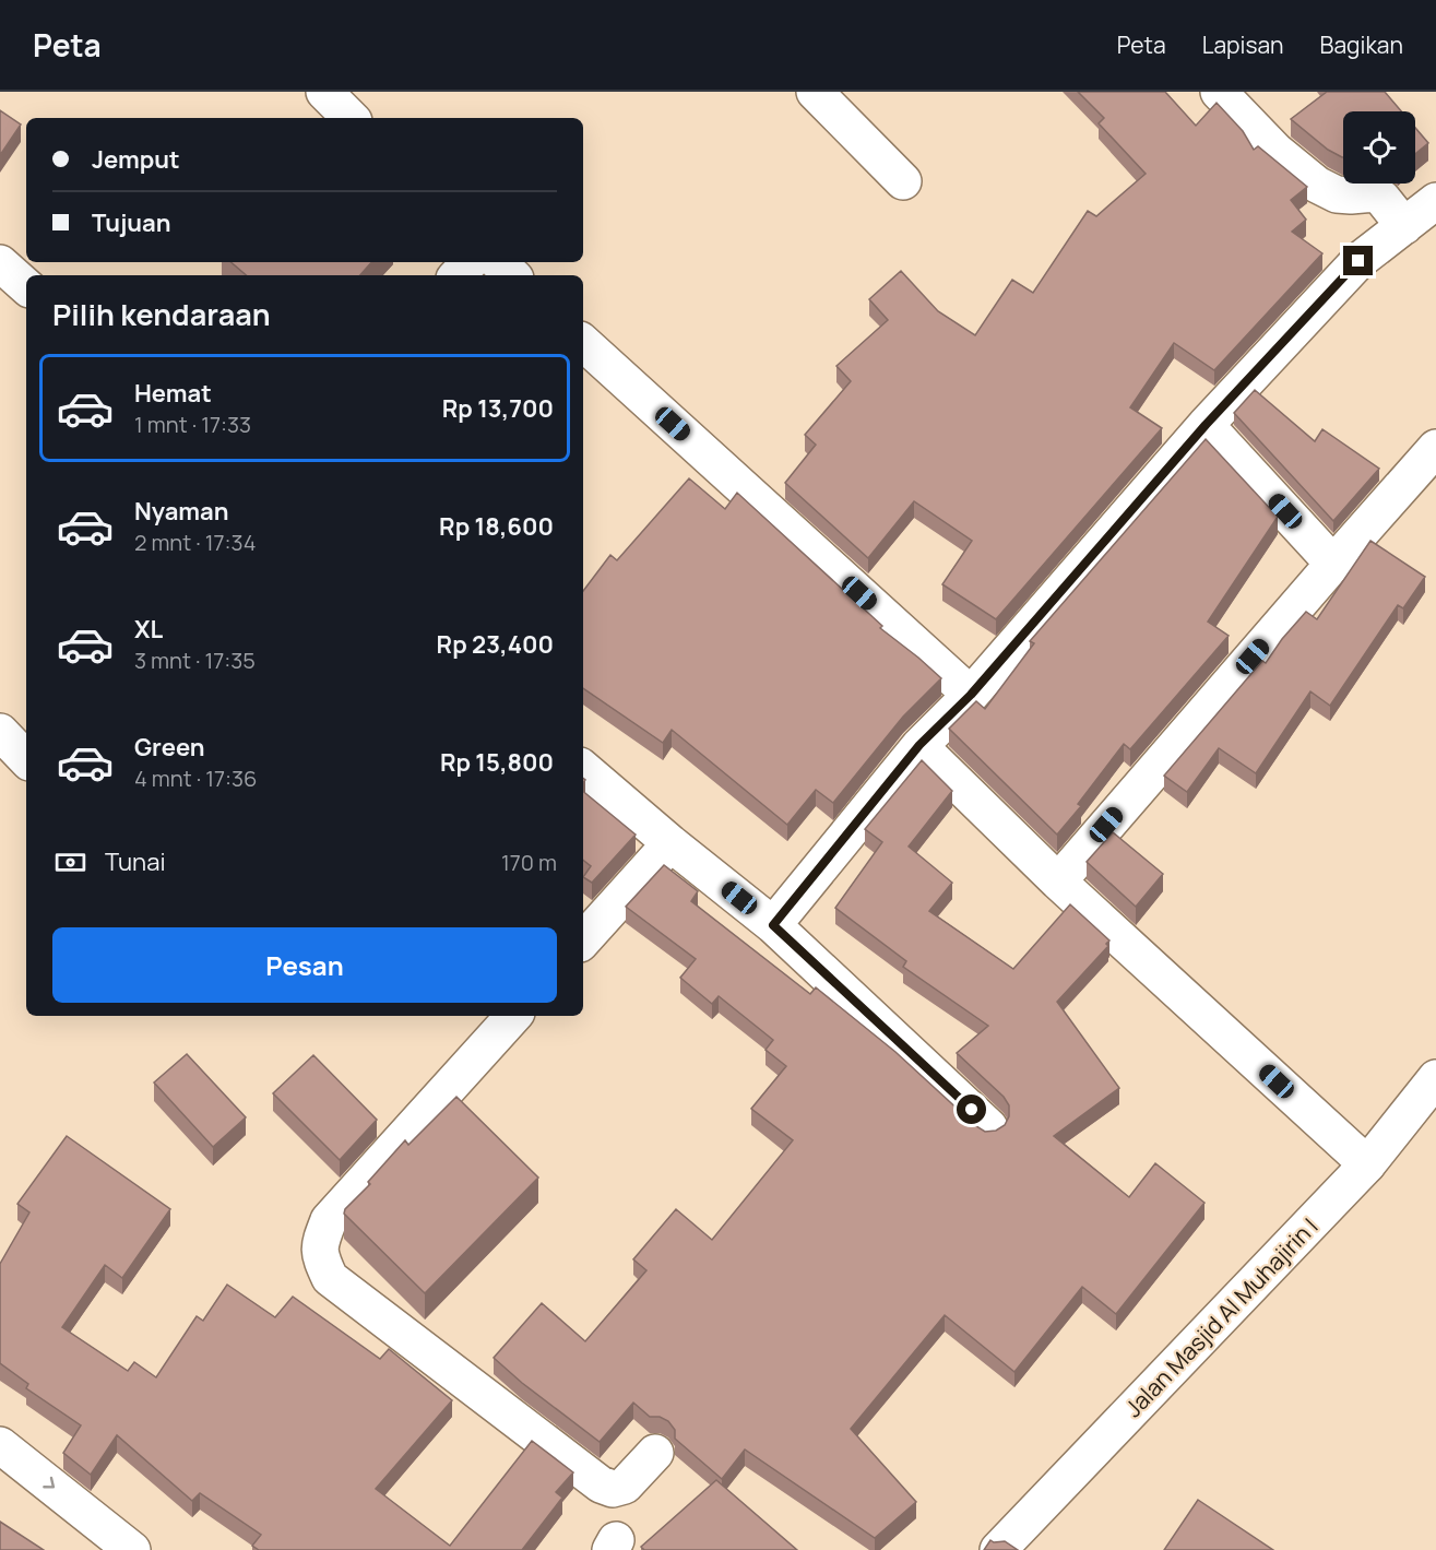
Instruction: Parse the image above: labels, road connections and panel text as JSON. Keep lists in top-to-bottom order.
{
  "streets": {
    "street": ["Jalan Masjid Al Muhajirin I"]
  },
  "page": {
    "header": "Peta",
    "nav": ["Peta", "Lapisan", "Bagikan"],
    "banner": ["Jemput", "Tujuan"],
    "heading": "Pilih kendaraan",
    "list": [
      {
        "name": "Hemat",
        "note": "1 mnt · 17:33",
        "value": "Rp 13,700"
      },
      {
        "name": "Nyaman",
        "note": "2 mnt · 17:34",
        "value": "Rp 18,600"
      },
      {
        "name": "XL",
        "note": "3 mnt · 17:35",
        "value": "Rp 23,400"
      },
      {
        "name": "Green",
        "note": "4 mnt · 17:36",
        "value": "Rp 15,800"
      }
    ],
    "pay": ["Tunai", "170 m"],
    "buttons": "Pesan"
  }
}
